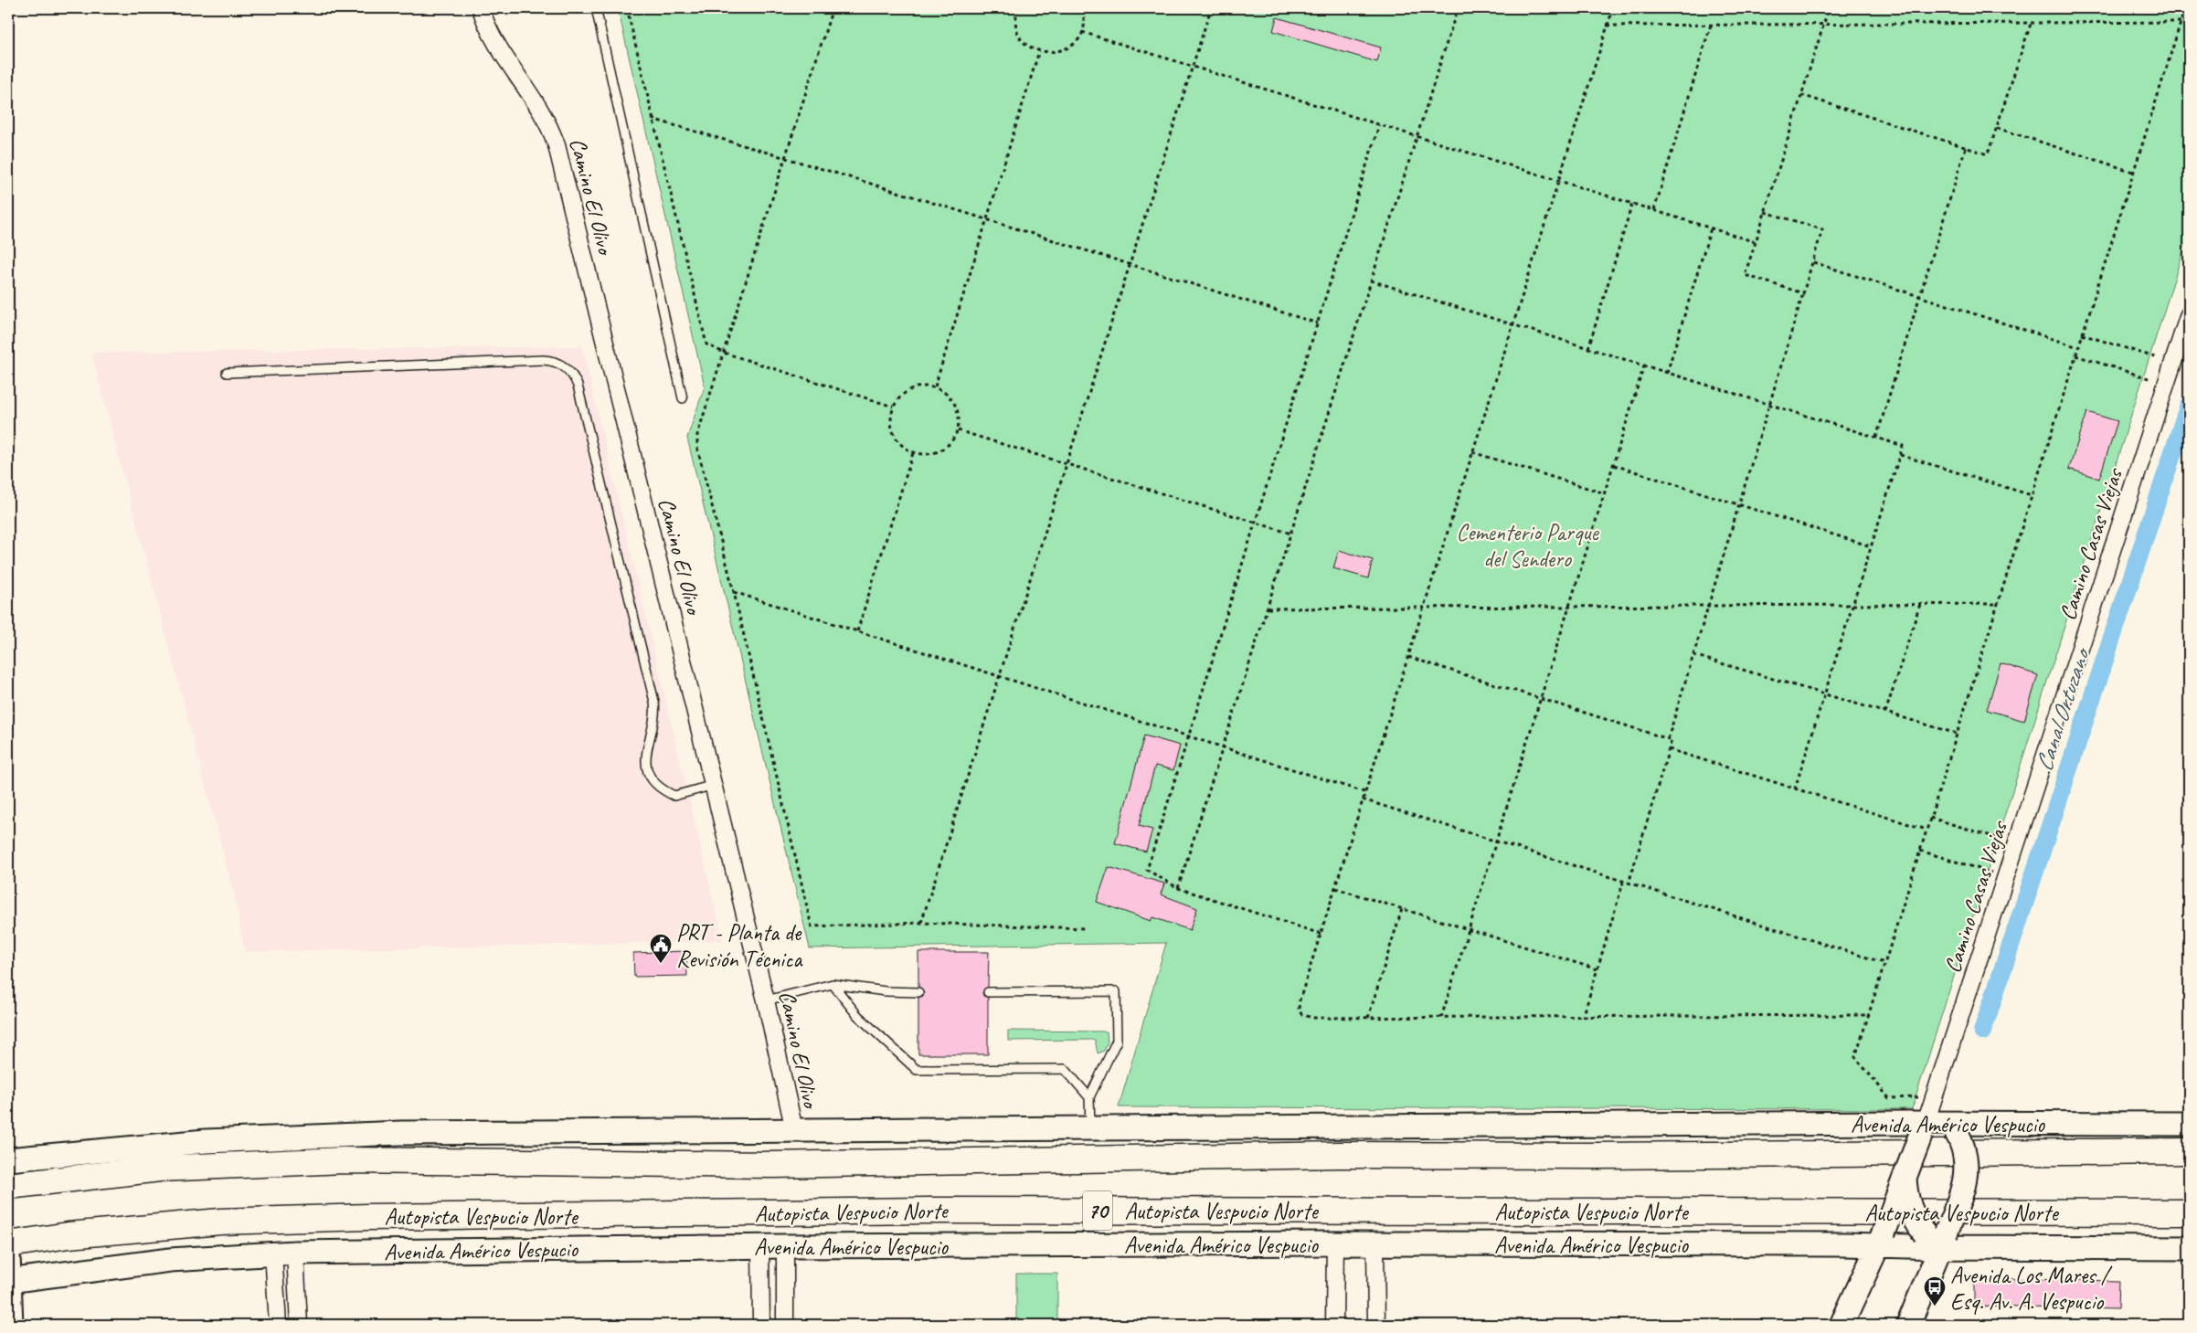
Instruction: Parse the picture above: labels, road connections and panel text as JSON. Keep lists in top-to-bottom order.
{
  "streets": {
    "highway": ["70", "Autopista Vespucio Norte"],
    "main road": ["Avenida Américo Vespucio"],
    "street": ["Camino El Olivo", "Camino Casas Viejas"]
  },
  "crossings": [
    ["Camino El Olivo", "Avenida Américo Vespucio"],
    ["Camino Casas Viejas", "Avenida Américo Vespucio"]
  ],
  "water": ["Canal Ortuzano"],
  "parks": ["Cementerio Parque del Sendero"],
  "places": {
    "public building": ["PRT - Planta de Revisión Técnica"],
    "bus stop": ["Avenida Los Mares / Esq. Av. A. Vespucio"]
  }
}
